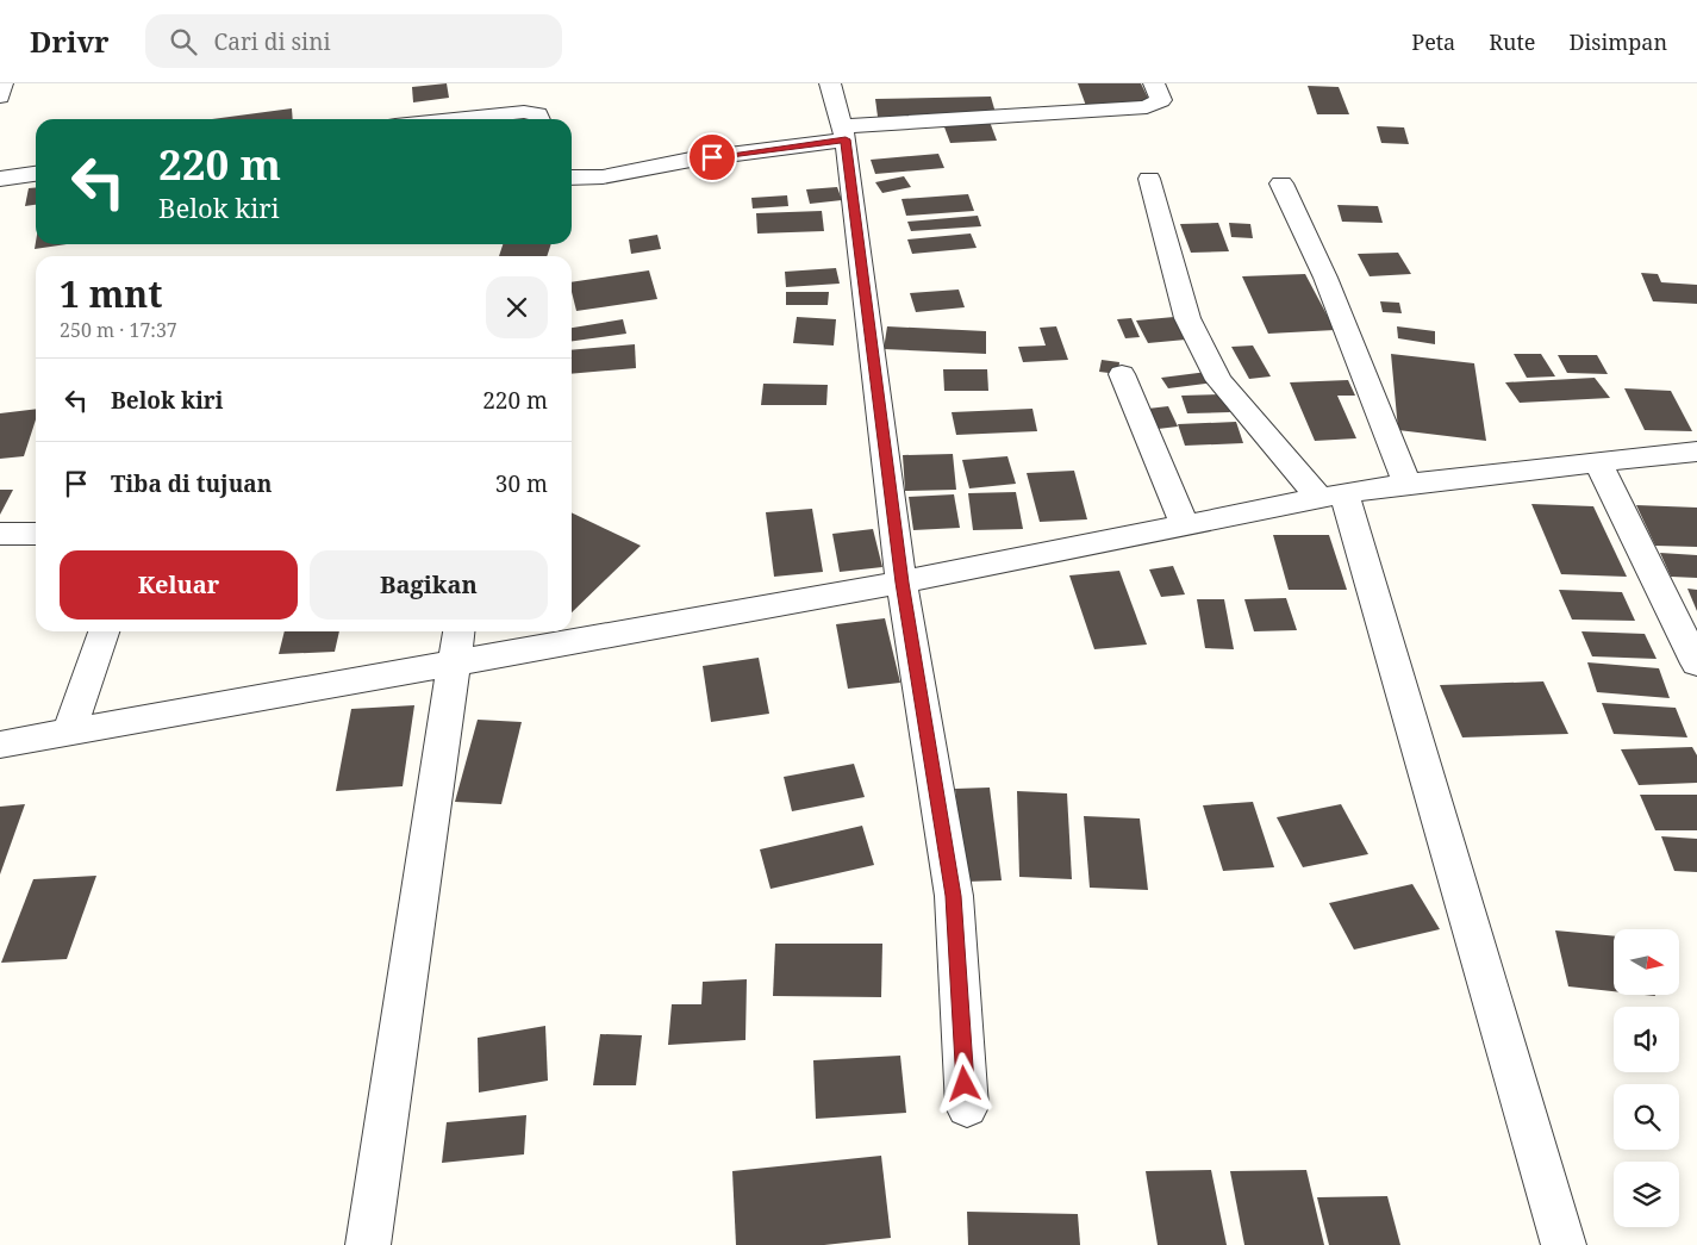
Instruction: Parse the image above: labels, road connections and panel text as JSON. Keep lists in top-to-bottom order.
{
  "north": "right",
  "page": {
    "header": "Drivr",
    "search": "Cari di sini",
    "nav": ["Peta", "Rute", "Disimpan"],
    "turn": ["220 m", "Belok kiri"],
    "heading": ["1 mnt", "250 m · 17:37"],
    "list": [
      {
        "name": "Belok kiri",
        "value": "220 m"
      },
      {
        "name": "Tiba di tujuan",
        "value": "30 m"
      }
    ],
    "buttons": ["Keluar", "Bagikan"]
  }
}
